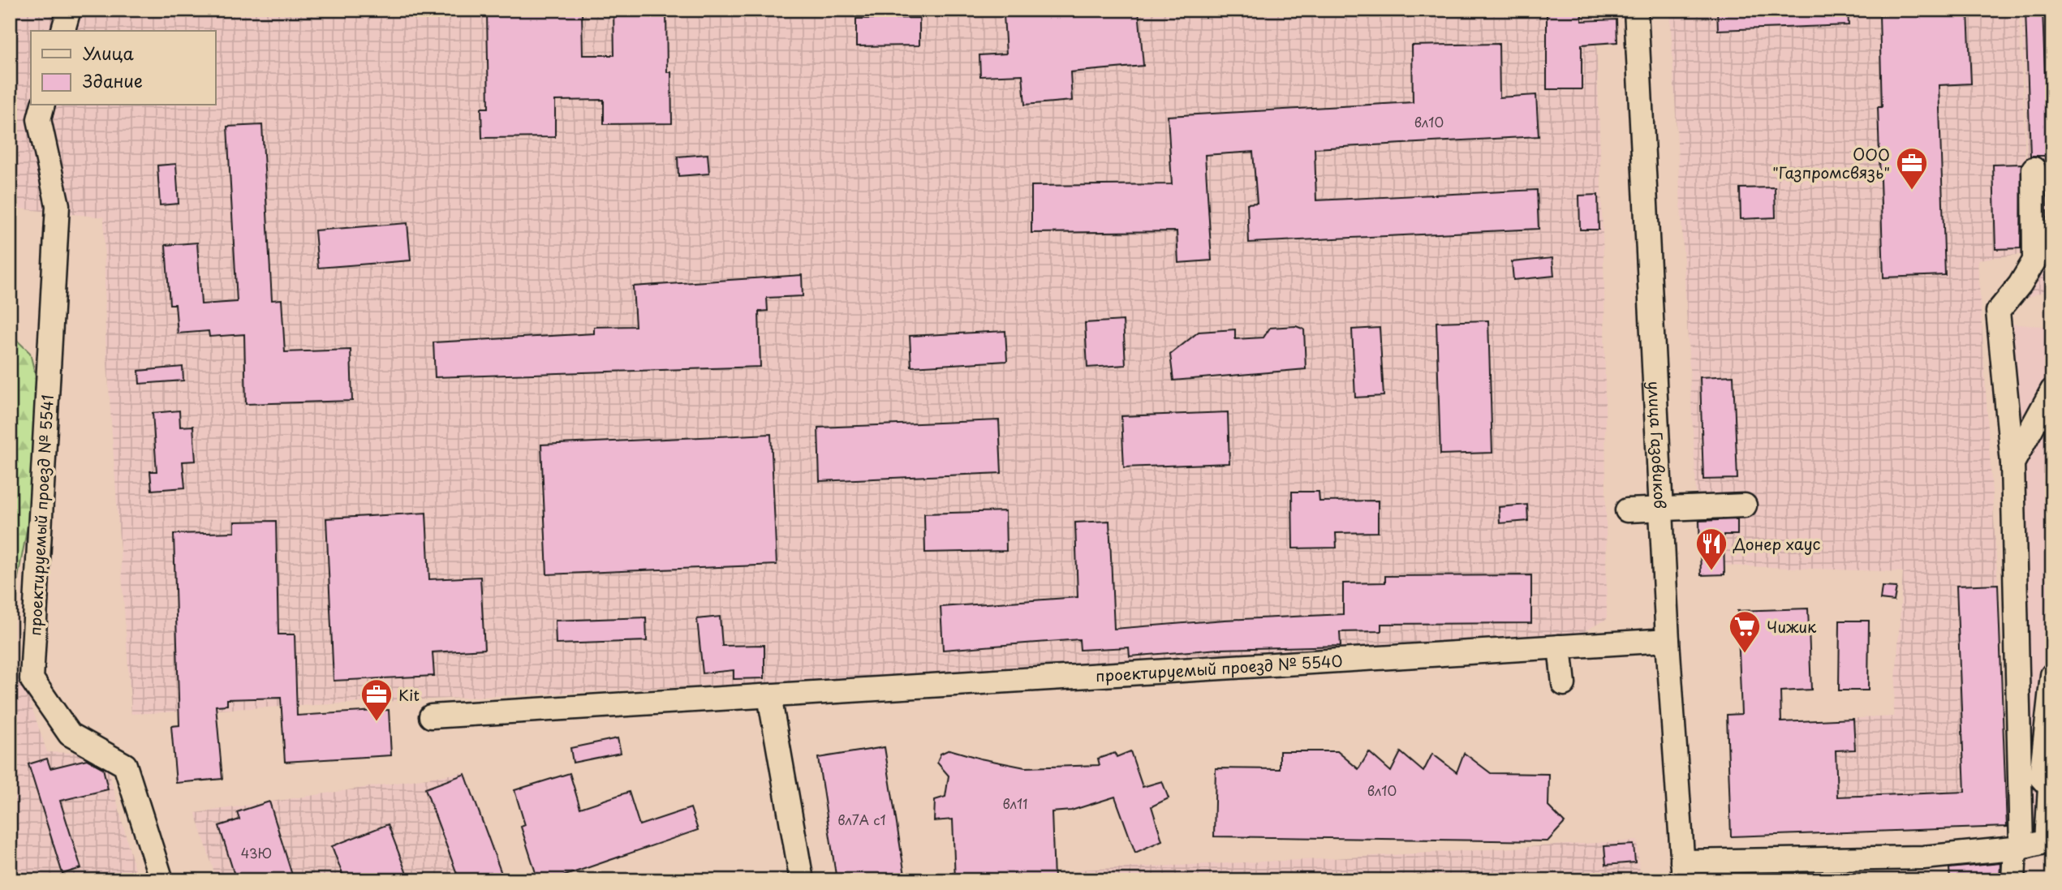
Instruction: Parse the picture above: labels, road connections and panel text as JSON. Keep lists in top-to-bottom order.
{
  "streets": {
    "street": ["улица Газовиков", "проектируемый проезд № 5541", "проектируемый проезд № 5540"]
  },
  "crossings": [
    ["улица Газовиков", "проектируемый проезд № 5540"]
  ],
  "places": {
    "office": ["ООО \"Газпромсвязь\"", "Kit"],
    "restaurant": ["Донер хаус"],
    "supermarket": ["Чижик"]
  },
  "house_numbers": [
    "вл10",
    "вл10",
    "вл11",
    "вл7А с1",
    "43Ю"
  ],
  "legend": ["Улица", "Здание"]
}
